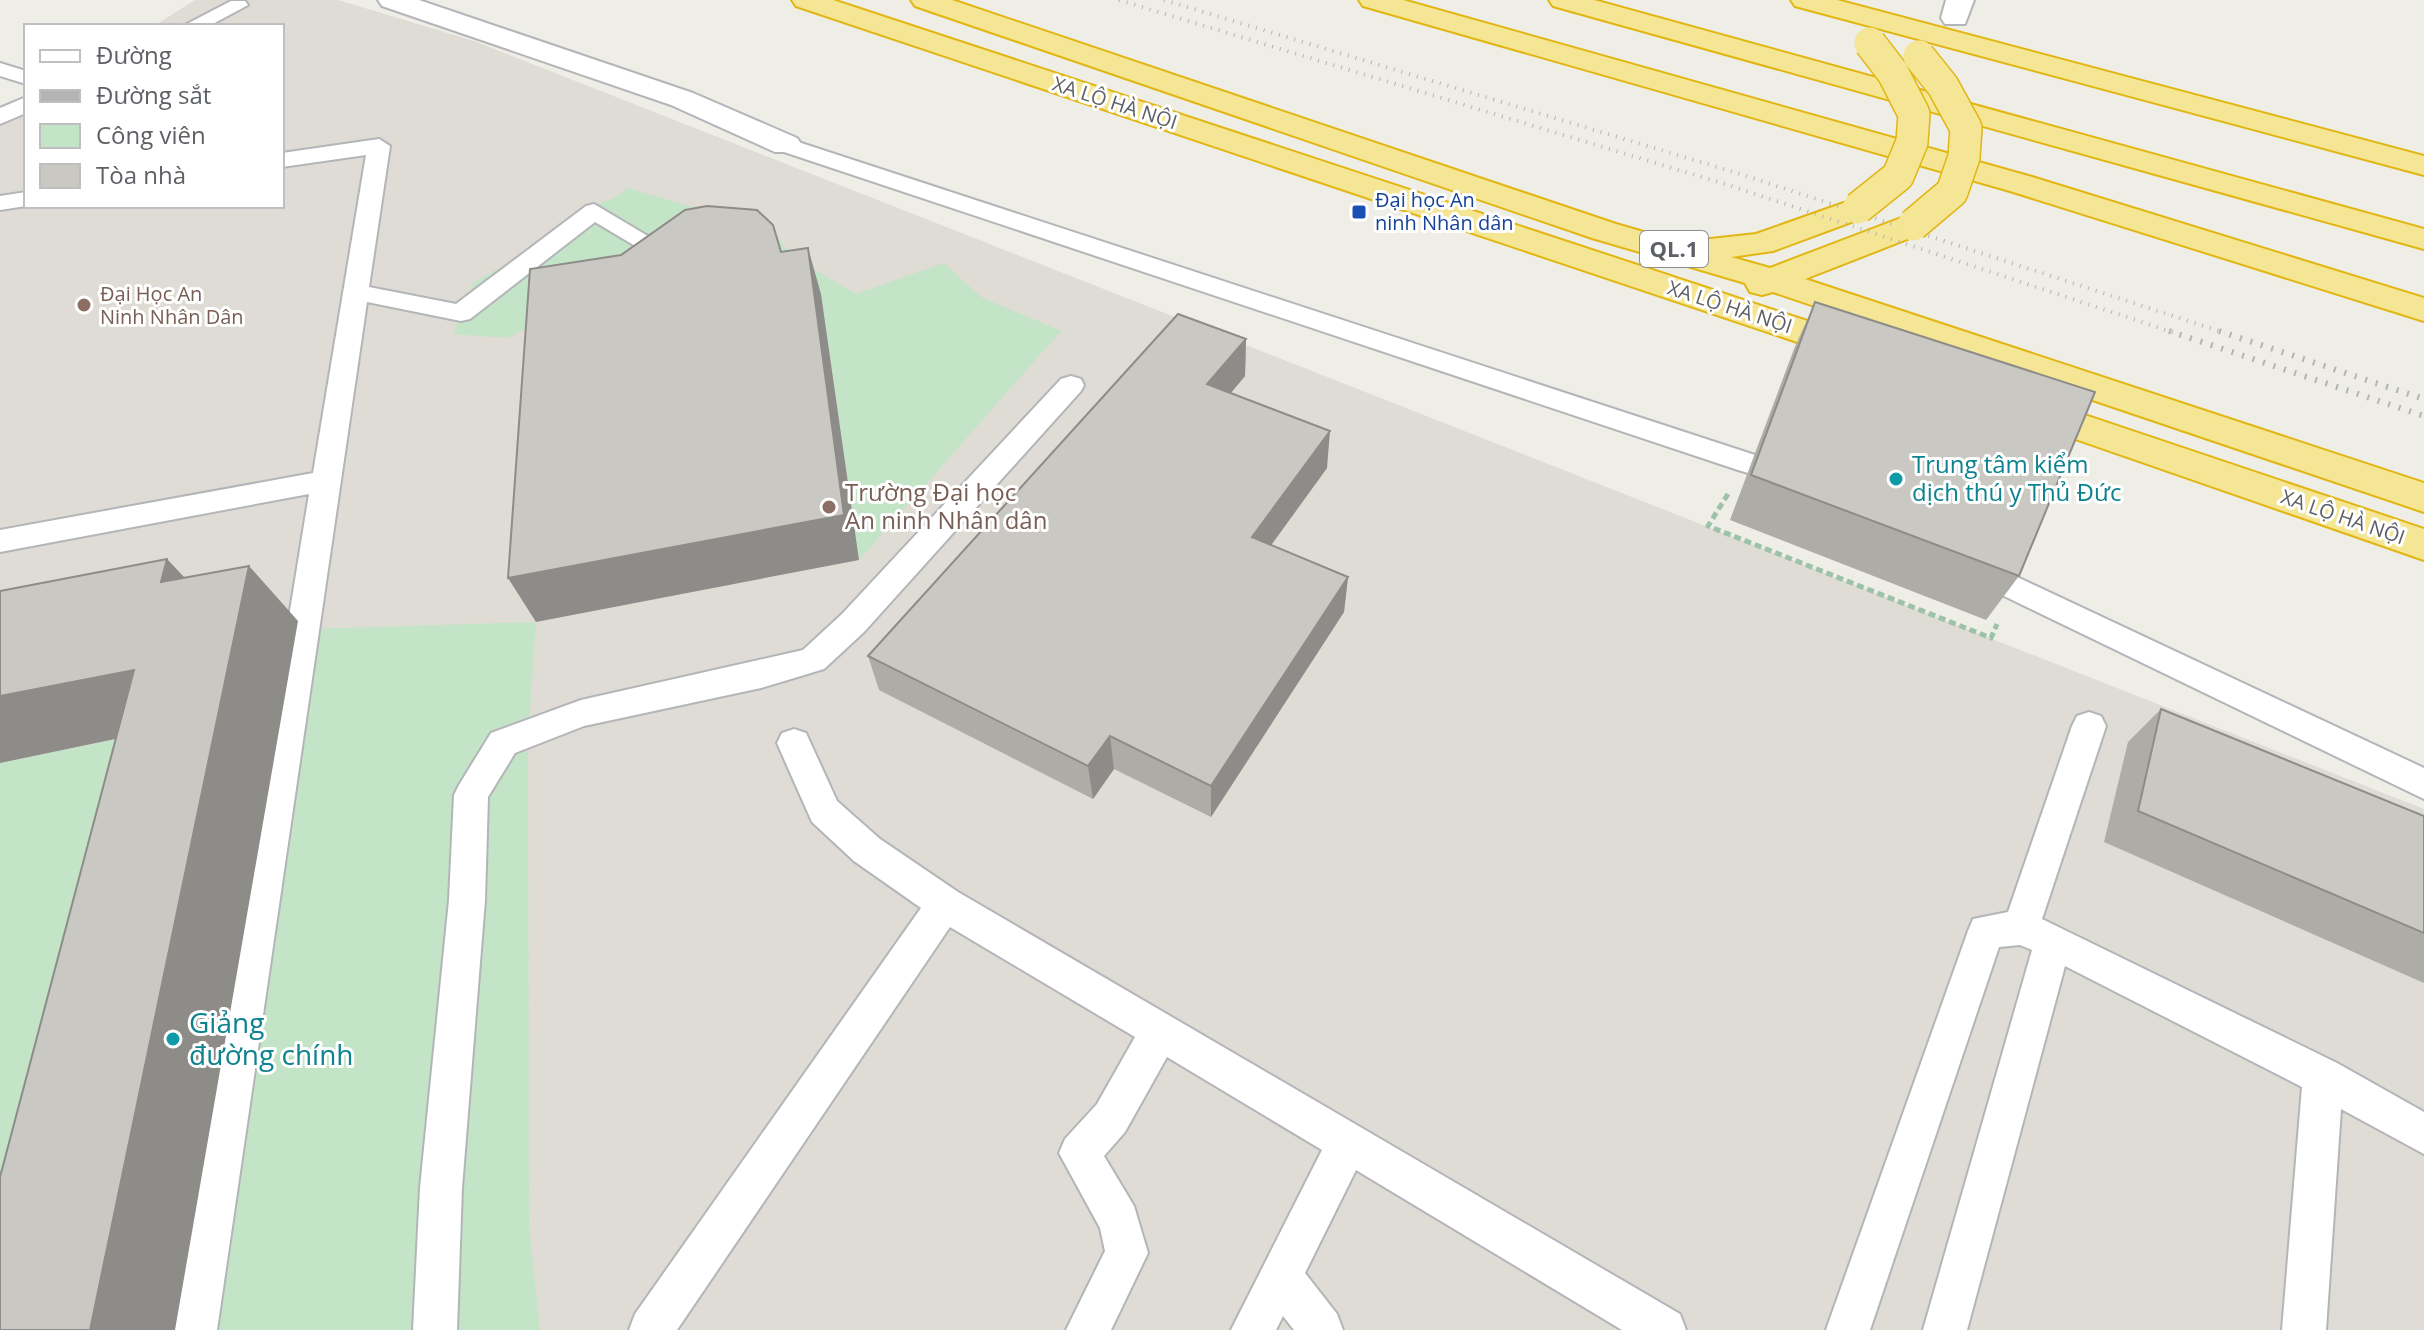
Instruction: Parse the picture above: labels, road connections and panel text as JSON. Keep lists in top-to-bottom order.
{
  "streets": {
    "highway": ["XA LỘ HÀ NỘI", "QL.1"]
  },
  "places": {
    "transit": ["Đại học An ninh Nhân dân"],
    "other": [
      "Đại Học An Ninh Nhân Dân",
      "Trung tâm kiểm dịch thú y Thủ Đức",
      "Trường Đại học An ninh Nhân dân",
      "Giảng đường chính"
    ]
  },
  "legend": [
    "Đường",
    "Đường sắt",
    "Công viên",
    "Tòa nhà"
  ]
}
